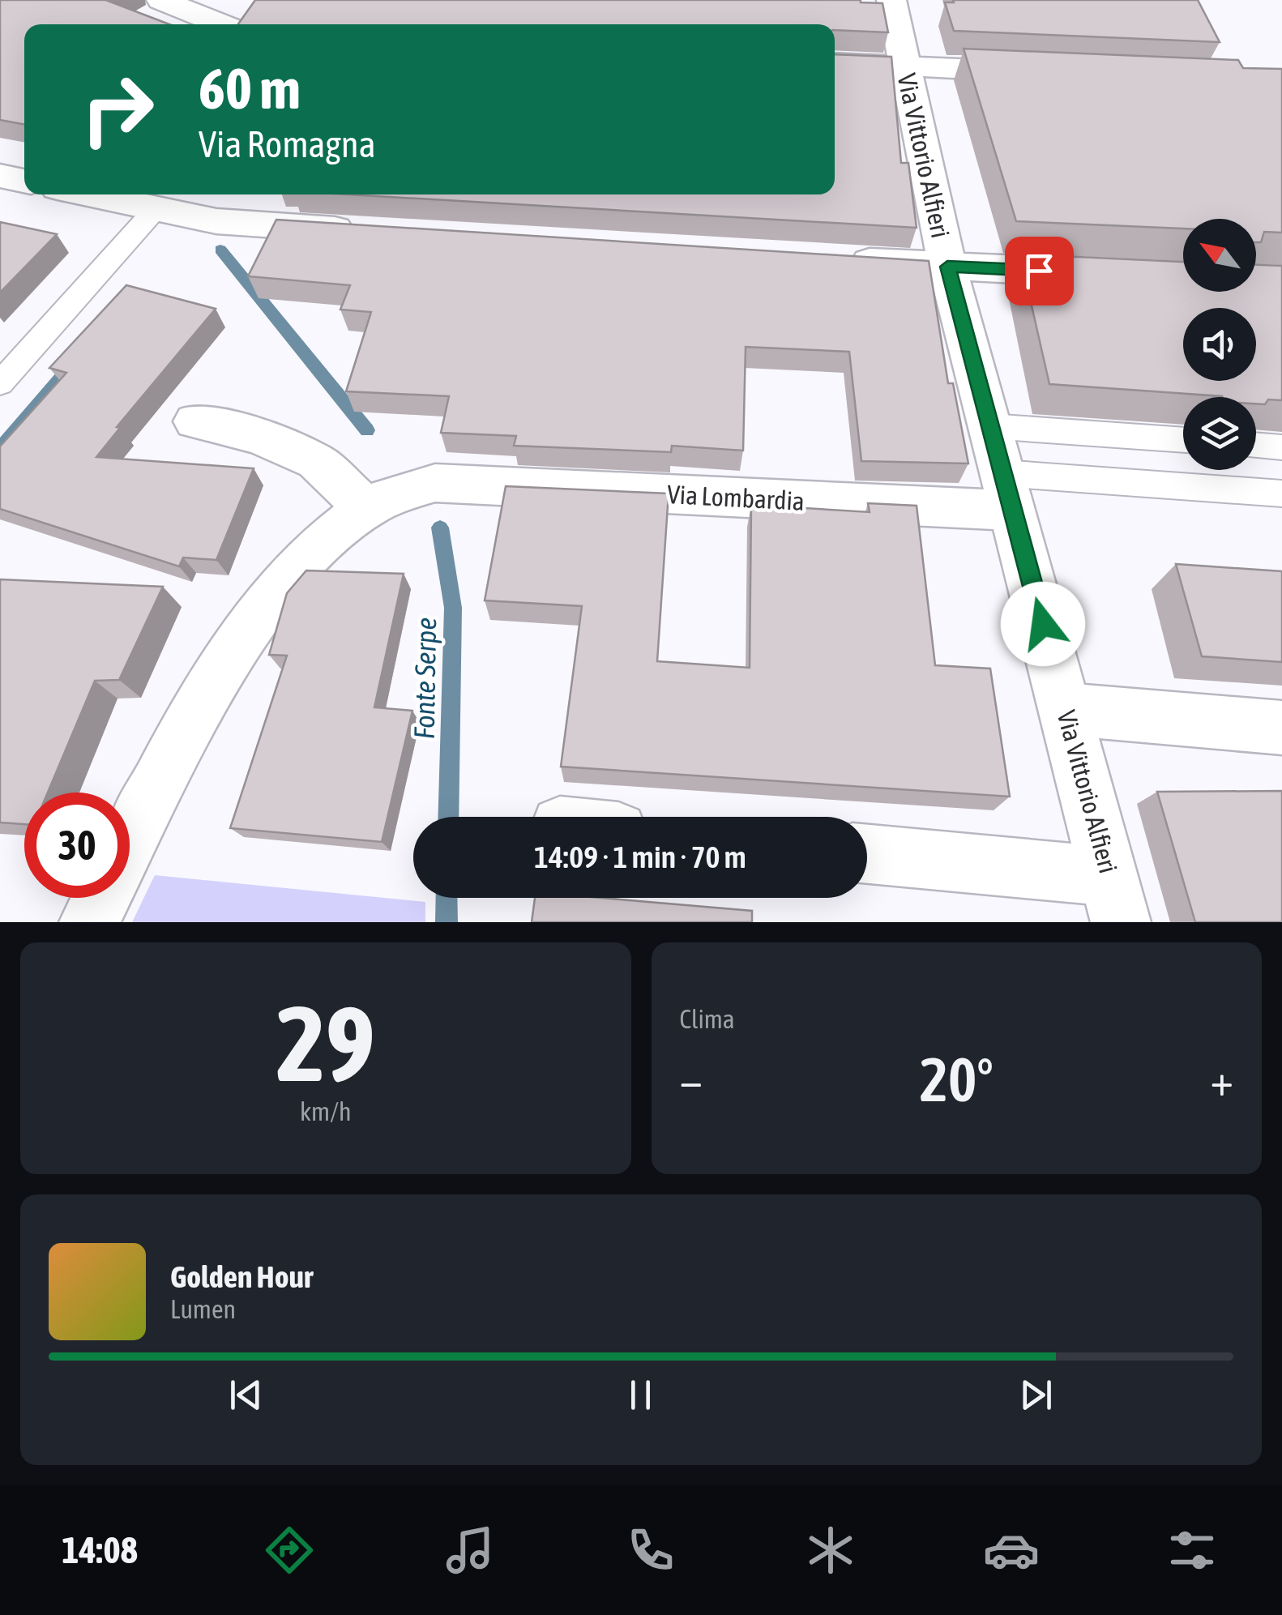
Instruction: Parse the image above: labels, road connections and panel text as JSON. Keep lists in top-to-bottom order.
{
  "streets": {
    "street": ["Via Vittorio Alfieri", "Via Lombardia"]
  },
  "crossings": [
    ["Via Vittorio Alfieri", "Via Lombardia"]
  ],
  "water": ["Fonte Serpe"],
  "north": "top left",
  "page": {
    "turn": ["60 m", "Via Romagna"],
    "limit": "30",
    "trip": "14:09 · 1 min · 70 m",
    "tile": [
      ["29", "km/h"],
      "Clima"
    ],
    "heat": ["−", "20°", "+"],
    "song": ["Golden Hour", "Lumen"],
    "tabs": "14:08"
  }
}
